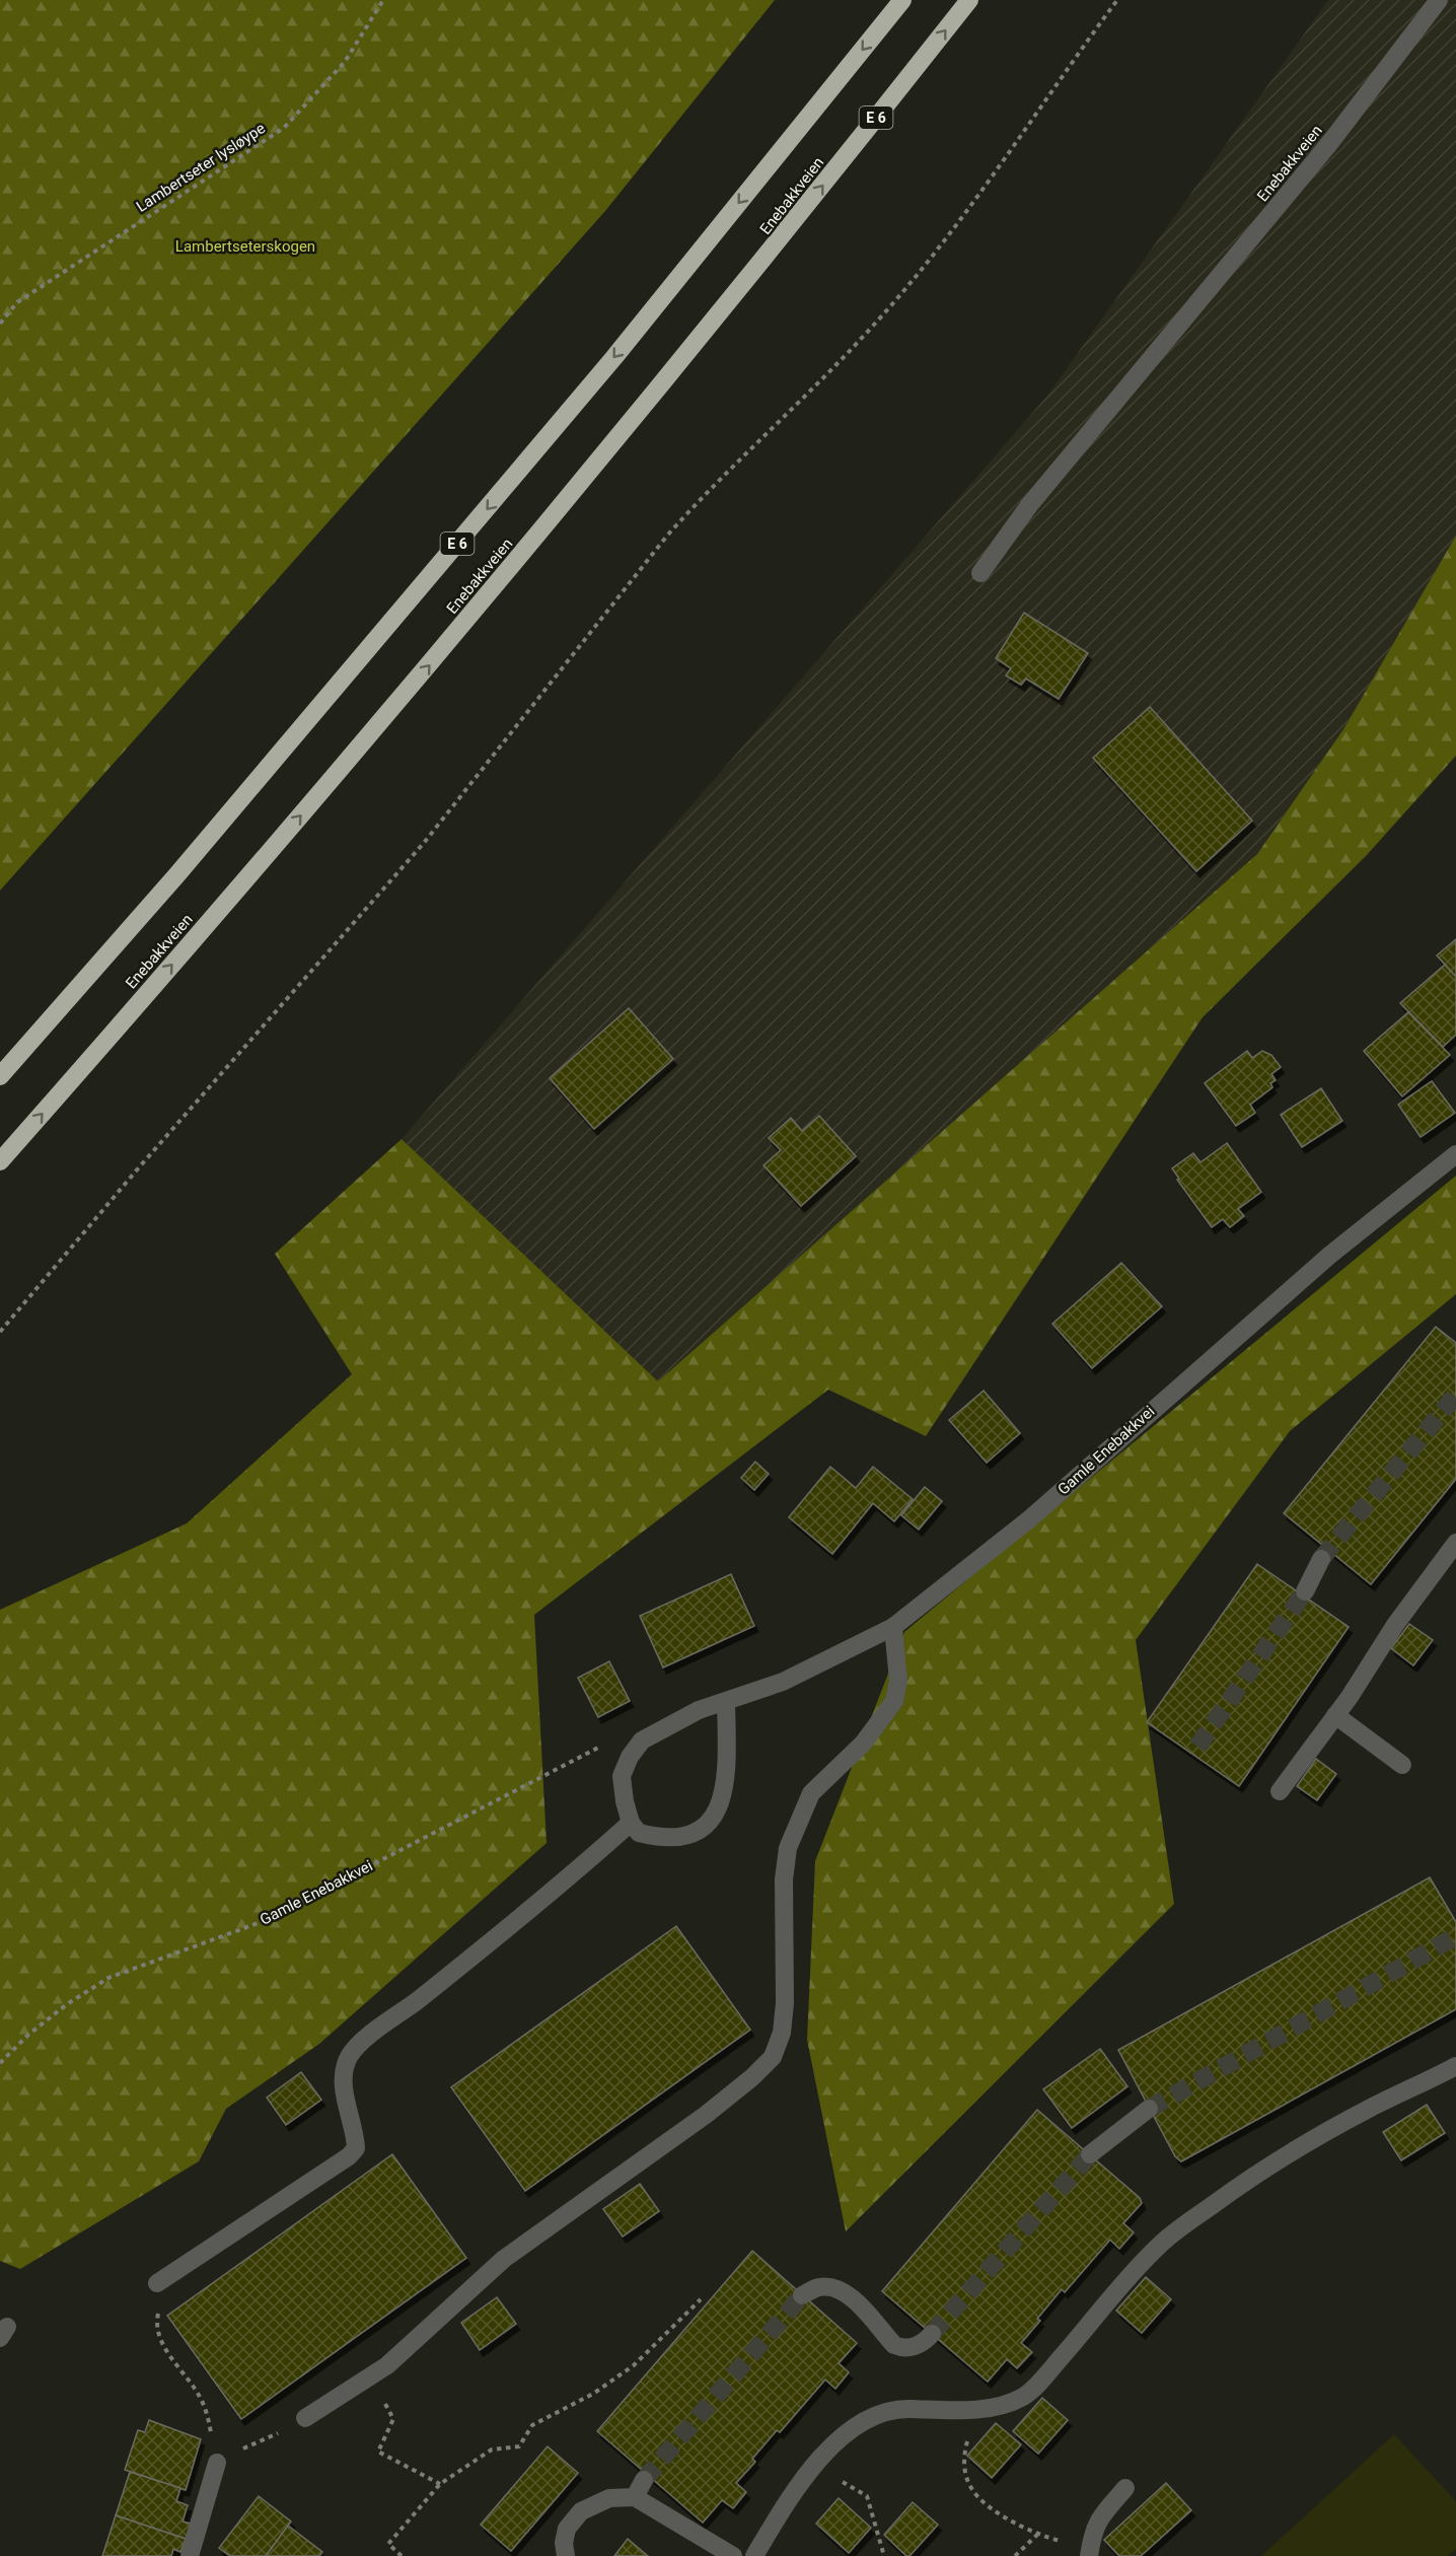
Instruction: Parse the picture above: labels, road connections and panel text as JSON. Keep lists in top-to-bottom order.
{
  "streets": {
    "highway": ["E 6", "Enebakkveien"],
    "street": ["Gamle Enebakkvei"],
    "path": ["Lambertseter lysløype"]
  },
  "parks": ["Lambertseterskogen"]
}
